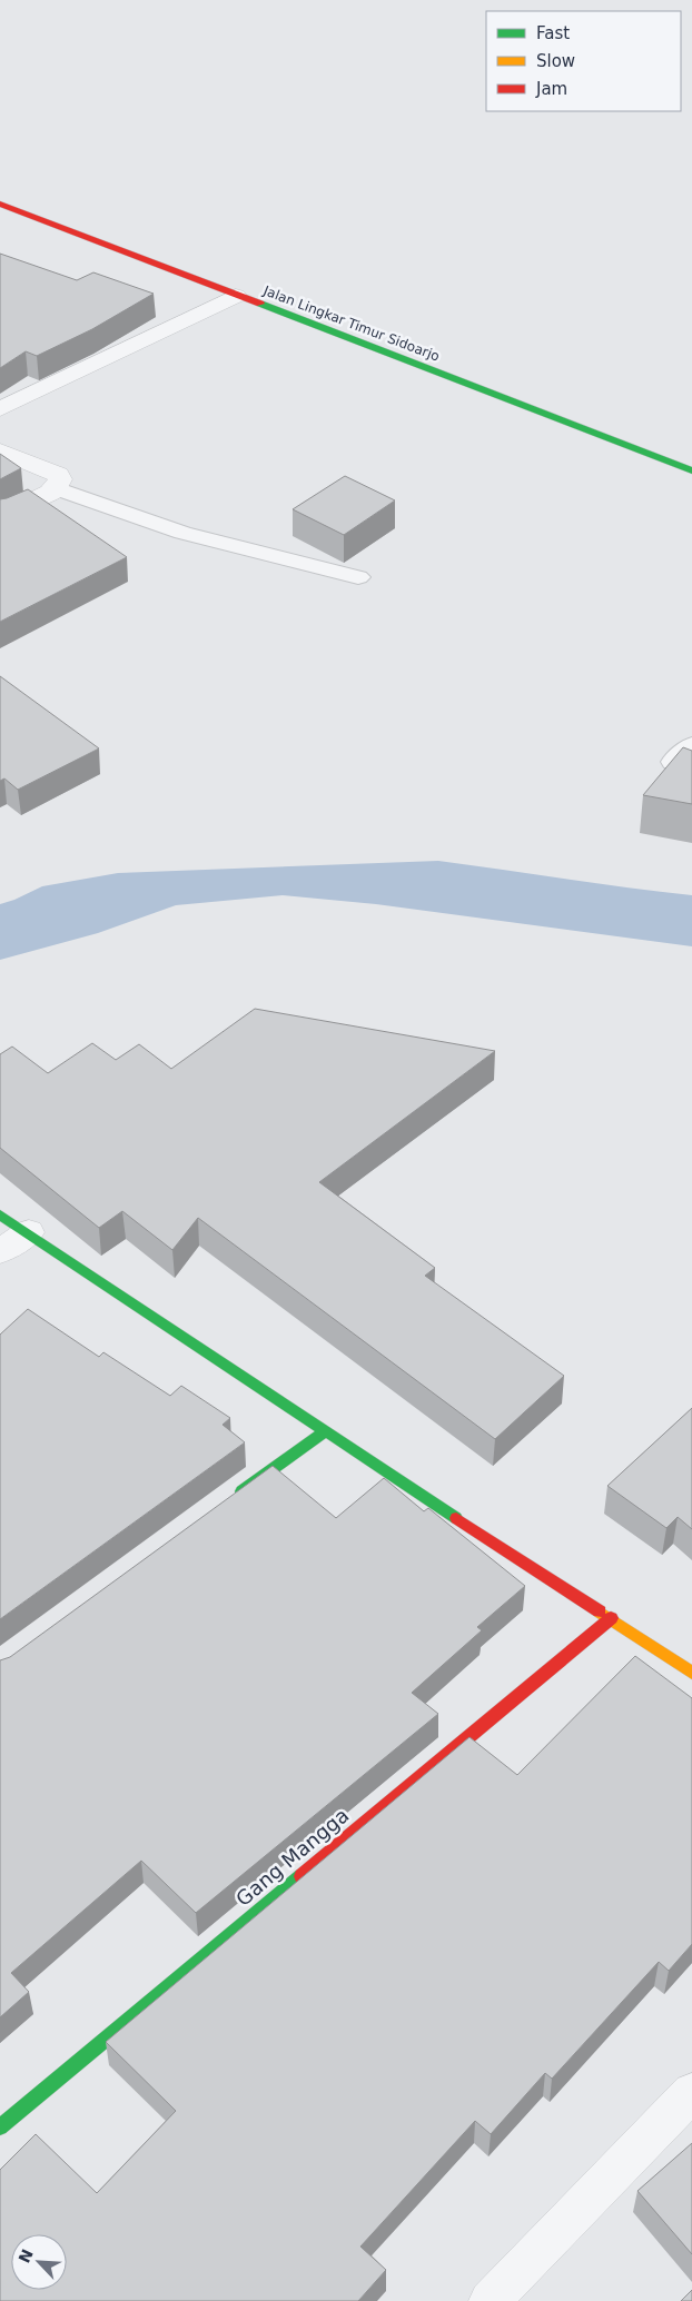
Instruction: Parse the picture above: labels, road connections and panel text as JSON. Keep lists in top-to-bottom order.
{
  "streets": {
    "street": ["Jalan Lingkar Timur Sidoarjo", "Gang Mangga"]
  },
  "legend": ["Fast", "Slow", "Jam"],
  "north": "top left"
}
